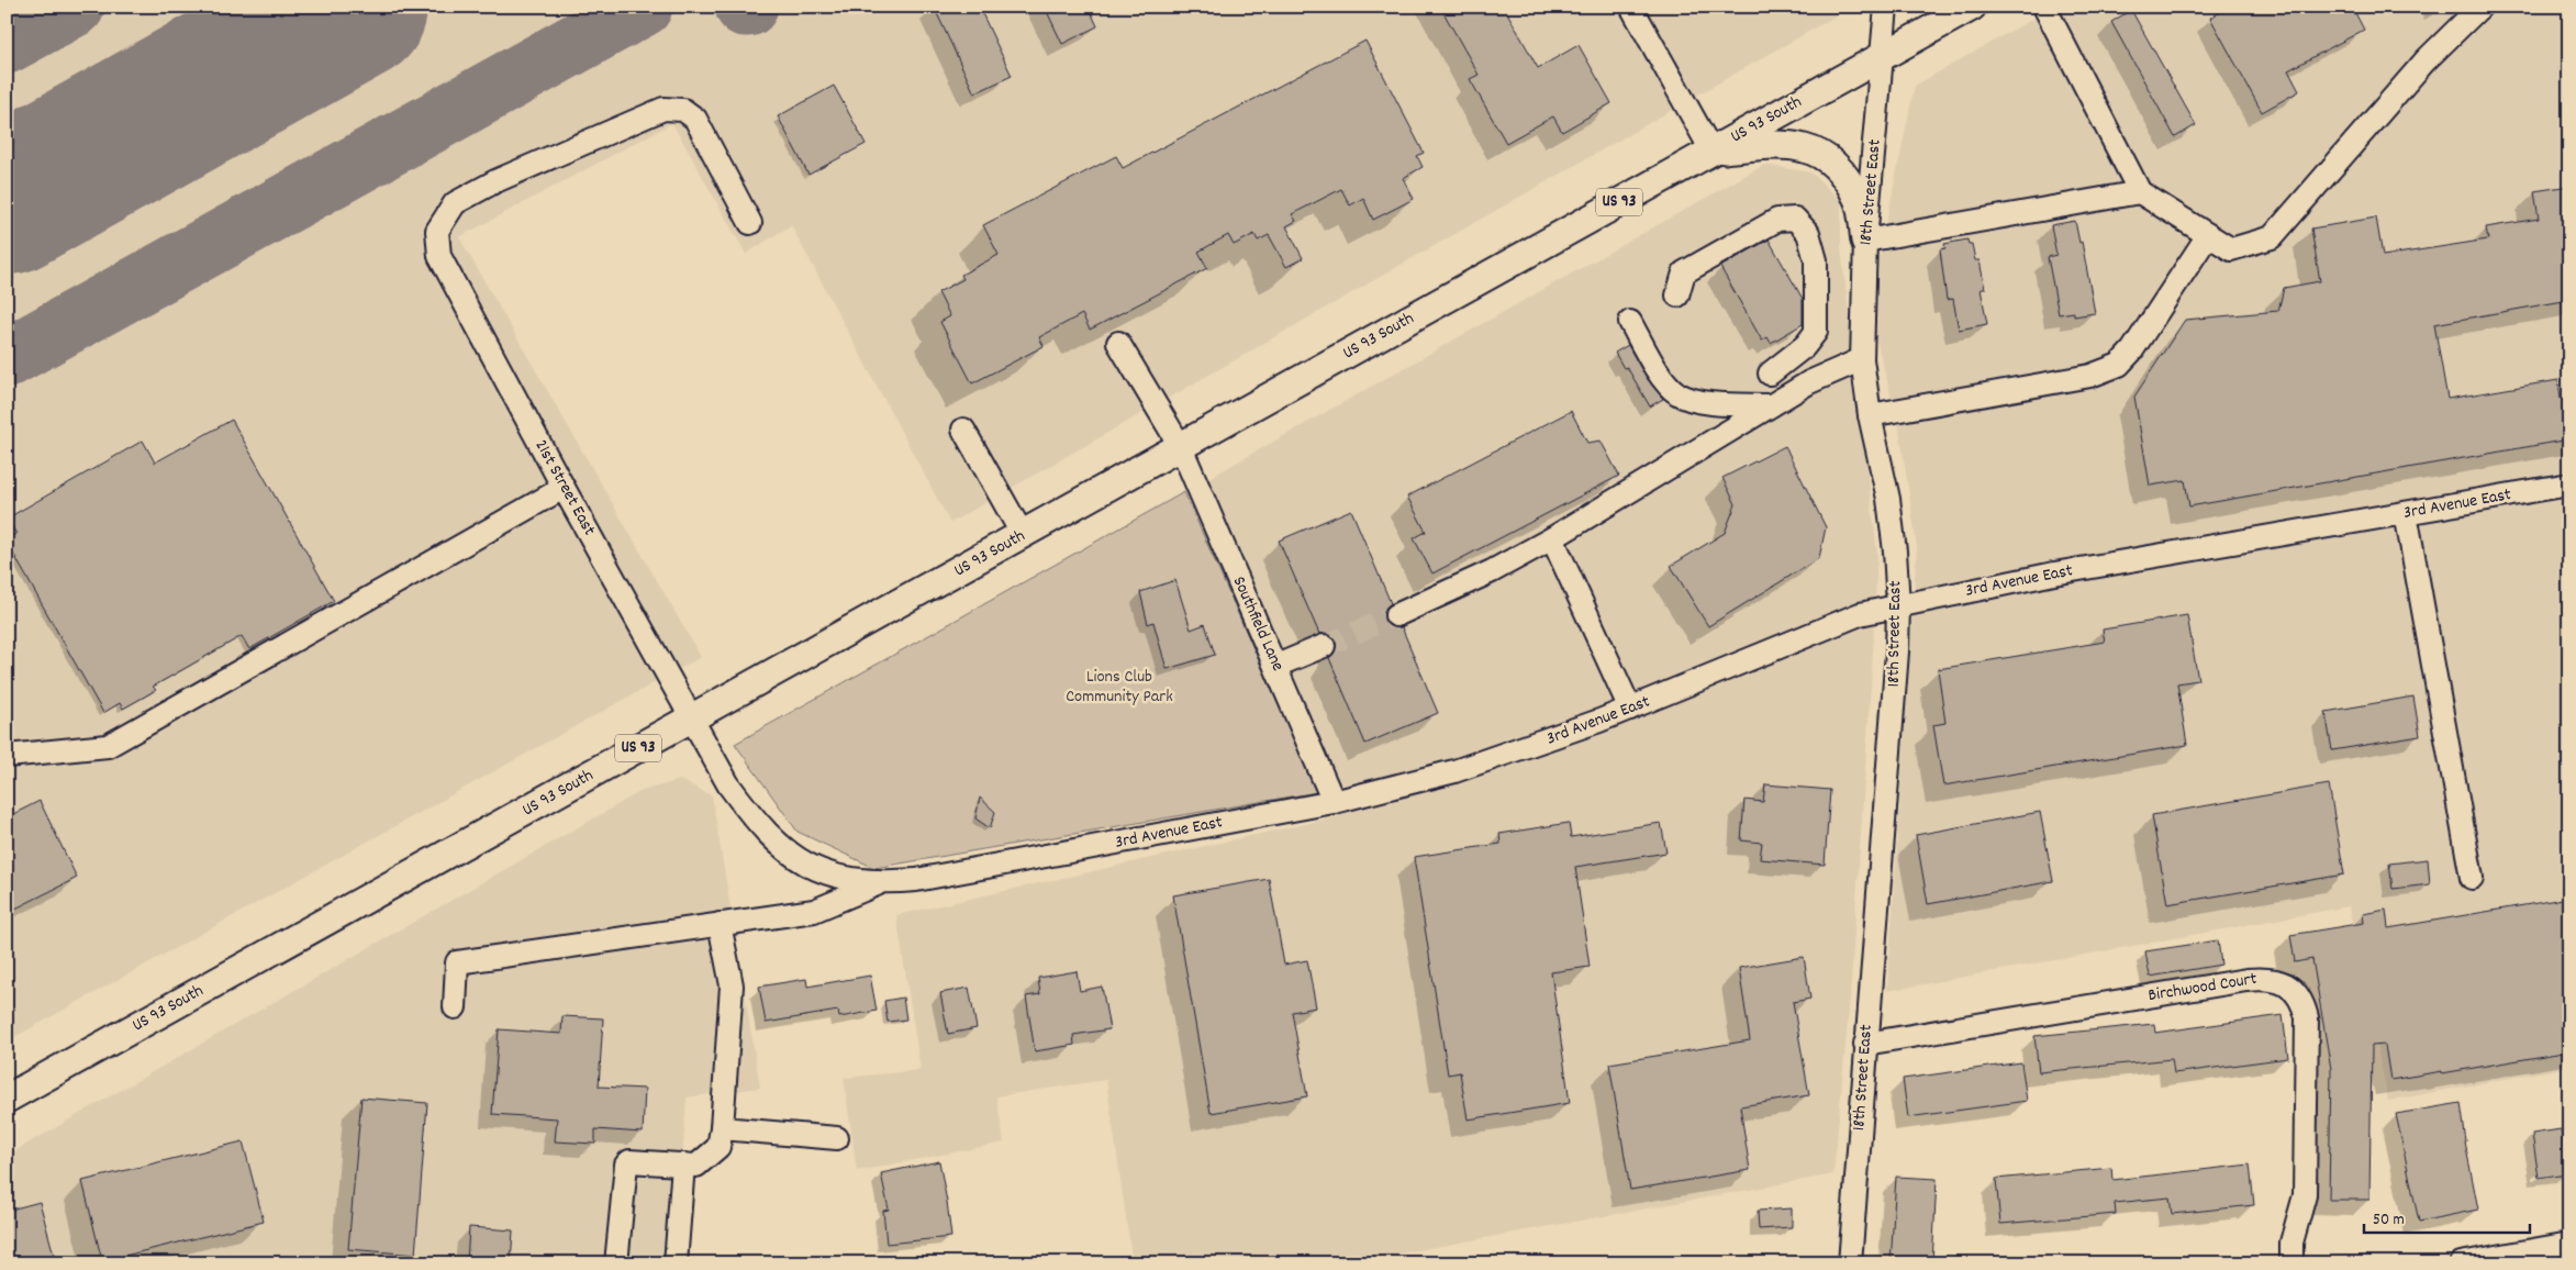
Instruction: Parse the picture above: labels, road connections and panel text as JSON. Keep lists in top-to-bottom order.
{
  "streets": {
    "main road": ["US 93 South", "US 93"],
    "street": [
      "18th Street East",
      "21st Street East",
      "3rd Avenue East",
      "Southfield Lane",
      "Birchwood Court"
    ]
  },
  "crossings": [
    ["US 93 South", "18th Street East"],
    ["US 93 South", "21st Street East"],
    ["US 93 South", "3rd Avenue East"],
    ["US 93 South", "Southfield Lane"],
    ["18th Street East", "3rd Avenue East"],
    ["18th Street East", "Birchwood Court"],
    ["21st Street East", "3rd Avenue East"],
    ["3rd Avenue East", "Southfield Lane"]
  ],
  "parks": ["Lions Club Community Park"],
  "scale_bar": "50 m"
}
